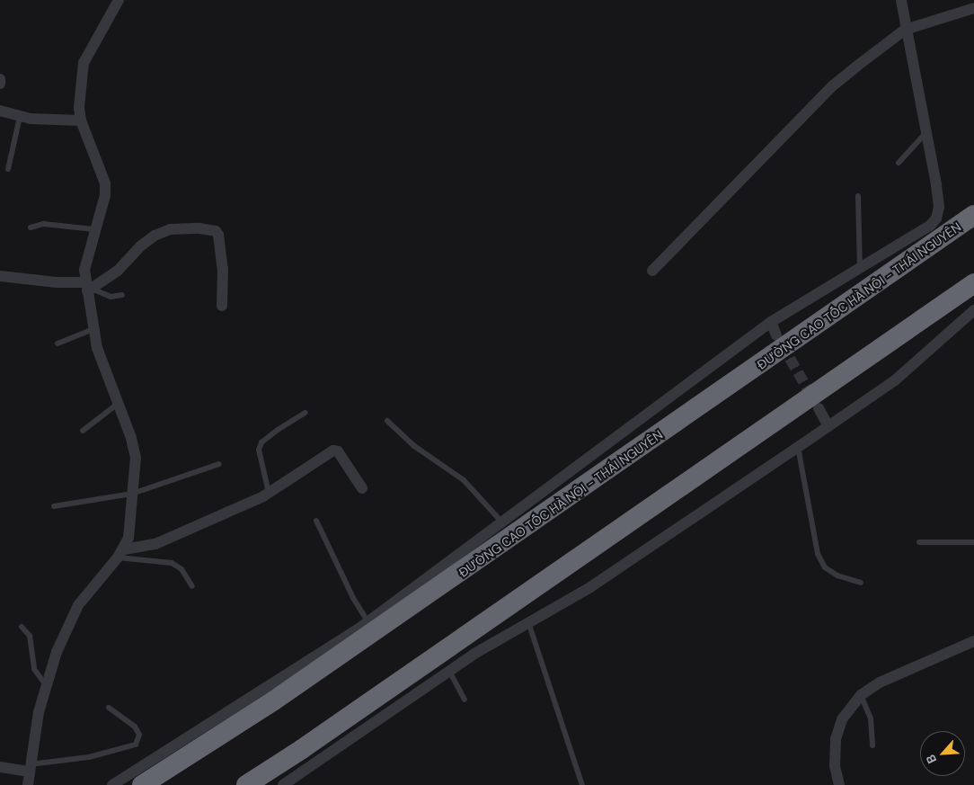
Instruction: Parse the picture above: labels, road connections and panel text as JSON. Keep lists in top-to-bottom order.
{
  "streets": {
    "highway": ["ĐƯỜNG CAO TỐC HÀ NỘI - THÁI NGUYÊN"]
  },
  "north": "bottom left"
}
